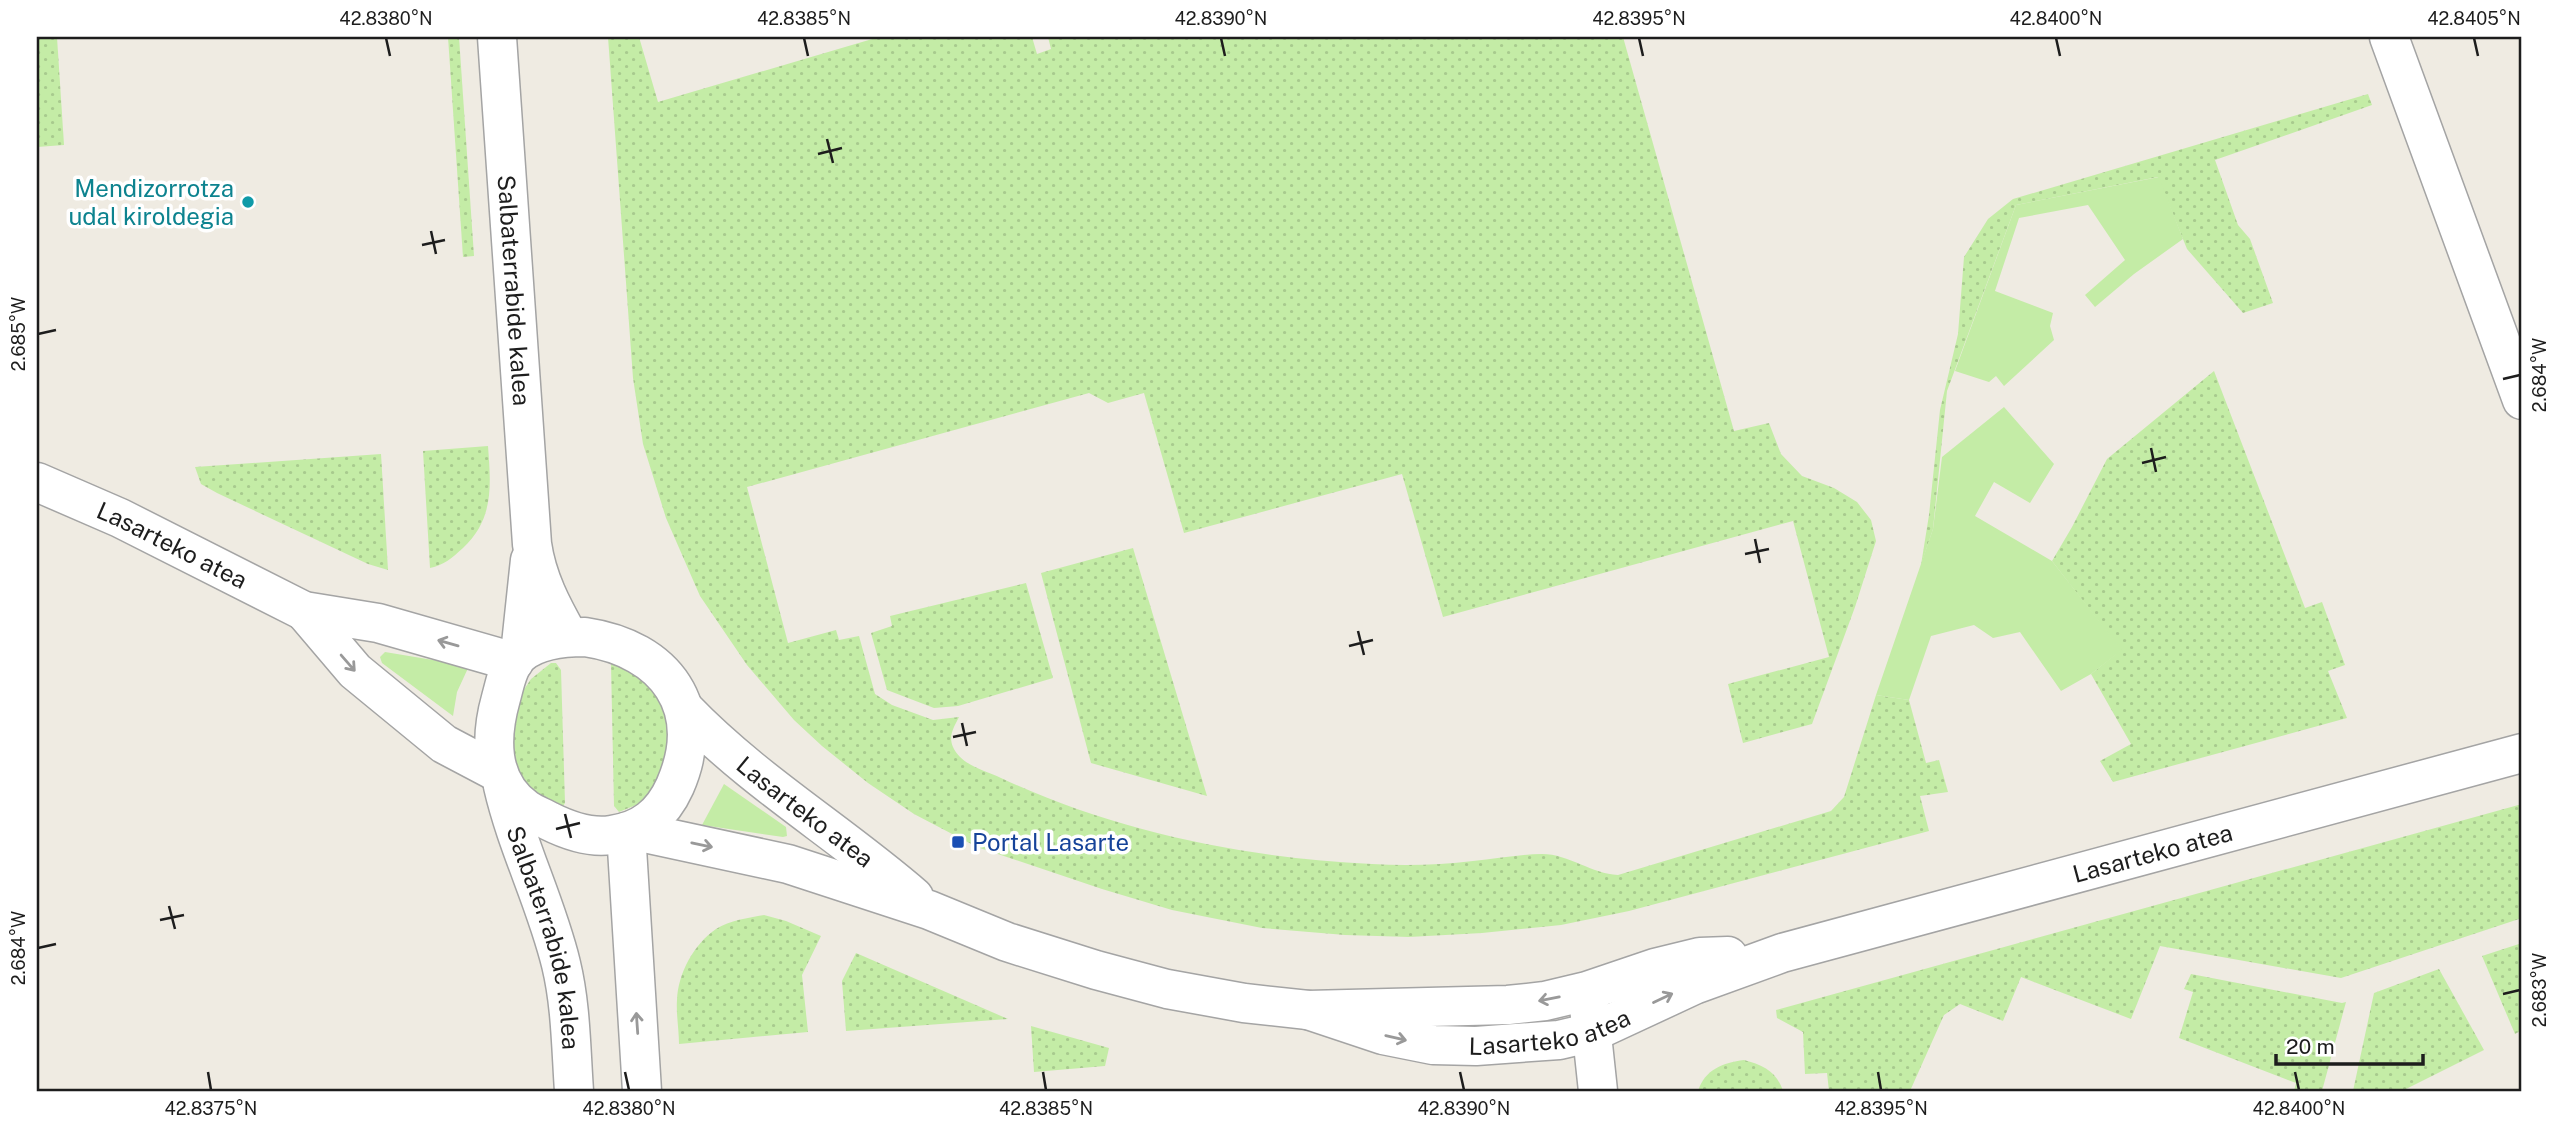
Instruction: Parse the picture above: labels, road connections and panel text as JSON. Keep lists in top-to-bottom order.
{
  "streets": {
    "street": ["Salbaterrabide kalea", "Lasarteko atea"]
  },
  "crossings": [
    ["Salbaterrabide kalea", "Lasarteko atea"]
  ],
  "places": {
    "other": ["Mendizorrotza udal kiroldegia"],
    "transit": ["Portal Lasarte"]
  },
  "scale_bar": "20 m",
  "coordinates": [
    "42.8380°N",
    "42.8385°N",
    "42.8390°N",
    "42.8395°N",
    "42.8400°N",
    "42.8405°N",
    "2.685°W",
    "2.684°W",
    "2.683°W",
    "42.8375°N"
  ]
}
